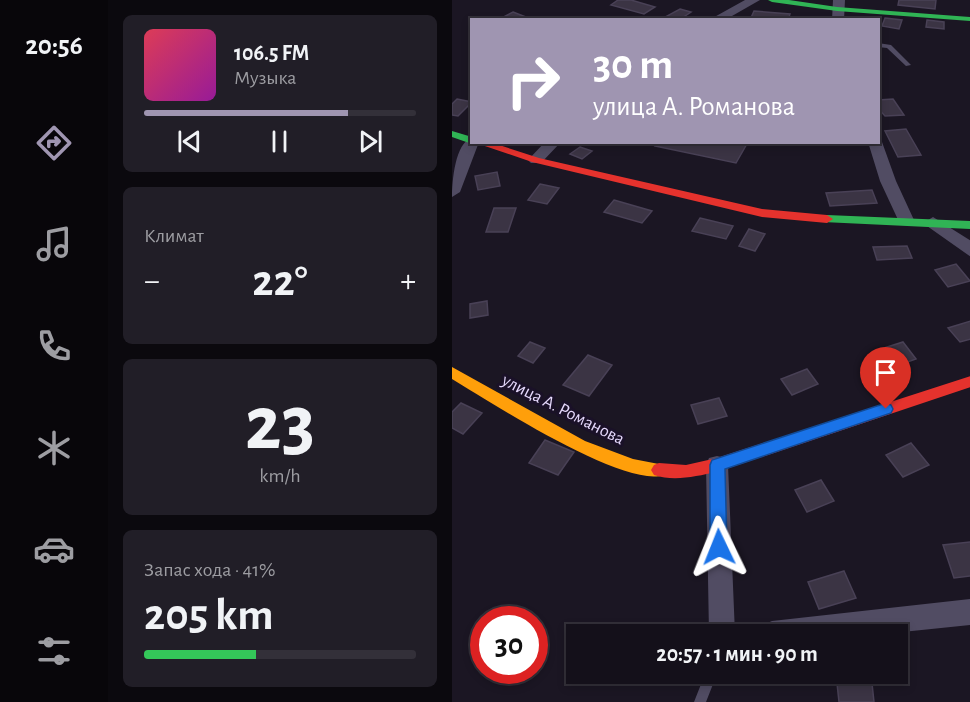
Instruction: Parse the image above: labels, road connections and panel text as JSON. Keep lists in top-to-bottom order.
{
  "streets": {
    "street": ["улица А. Романова"]
  },
  "page": {
    "tabs": "20:56",
    "turn": ["30 m", "улица А. Романова"],
    "song": ["106.5 FM", "Музыка"],
    "tile": [
      "Климат",
      ["23", "km/h"],
      ["Запас хода · 41%", "205 km"]
    ],
    "heat": ["−", "22°", "+"],
    "limit": "30",
    "trip": "20:57 · 1 мин · 90 m"
  }
}
